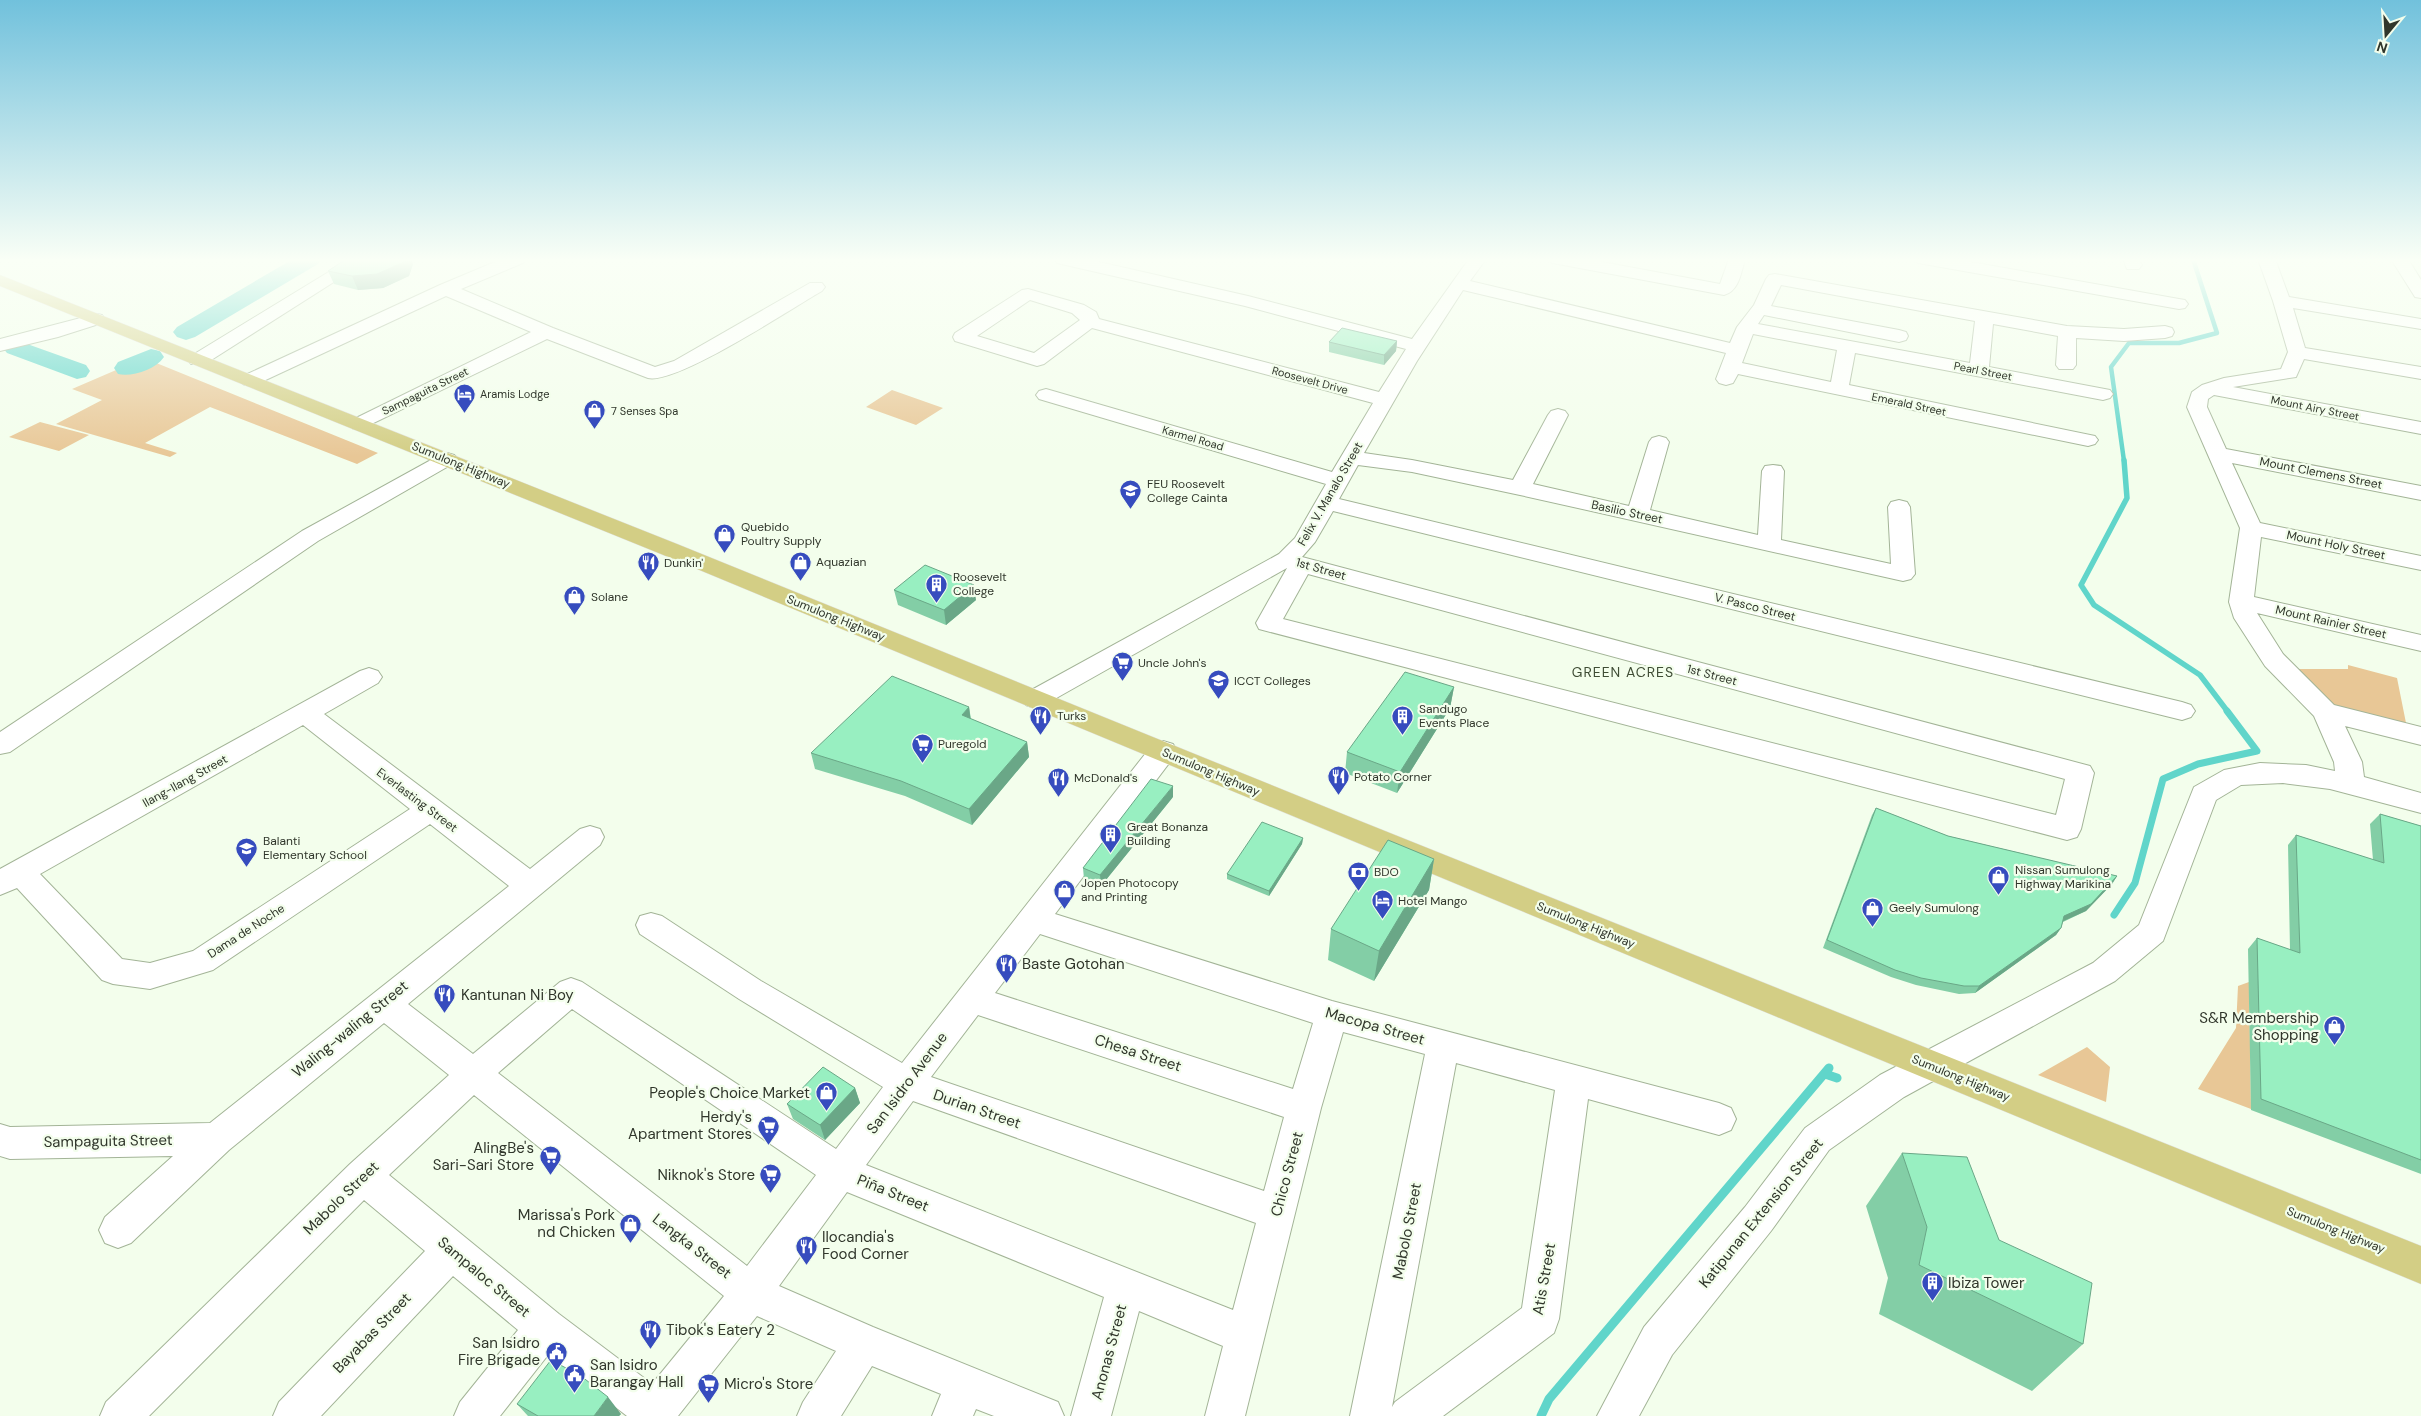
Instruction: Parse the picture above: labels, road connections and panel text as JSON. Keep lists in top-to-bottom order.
{
  "streets": {
    "main road": ["Sumulong Highway"],
    "street": [
      "Pearl Street",
      "Roosevelt Drive",
      "Sampaguita Street",
      "Emerald Street",
      "Mount Airy Street",
      "Karmel Road",
      "Mount Clemens Street",
      "Felix V. Manalo Street",
      "Basilio Street",
      "Mount Holy Street",
      "1st Street",
      "V. Pasco Street",
      "Mount Rainier Street",
      "Ilang-Ilang Street",
      "Everlasting Street",
      "Dama de Noche",
      "Macopa Street",
      "Waling-waling Street",
      "Chesa Street",
      "San Isidro Avenue",
      "Durian Street",
      "Chico Street",
      "Piña Street",
      "Mabolo Street",
      "Katipunan Extension Street",
      "Langka Street",
      "Sampaloc Street",
      "Atis Street",
      "Bayabas Street",
      "Anonas Street"
    ]
  },
  "crossings": [
    ["Roosevelt Drive", "Felix V. Manalo Street"],
    ["Sampaguita Street", "Sumulong Highway"],
    ["Sampaguita Street", "Waling-waling Street"],
    ["Karmel Road", "Felix V. Manalo Street"],
    ["Sumulong Highway", "Felix V. Manalo Street"],
    ["Sumulong Highway", "San Isidro Avenue"],
    ["Sumulong Highway", "Katipunan Extension Street"],
    ["Felix V. Manalo Street", "Basilio Street"],
    ["Felix V. Manalo Street", "1st Street"],
    ["Felix V. Manalo Street", "V. Pasco Street"],
    ["Ilang-Ilang Street", "Everlasting Street"],
    ["Ilang-Ilang Street", "Dama de Noche"],
    ["Everlasting Street", "Dama de Noche"],
    ["Everlasting Street", "Waling-waling Street"],
    ["Macopa Street", "San Isidro Avenue"],
    ["Macopa Street", "Chico Street"],
    ["Macopa Street", "Mabolo Street"],
    ["Macopa Street", "Atis Street"],
    ["Waling-waling Street", "Langka Street"],
    ["Chesa Street", "San Isidro Avenue"],
    ["Chesa Street", "Chico Street"],
    ["San Isidro Avenue", "Durian Street"],
    ["San Isidro Avenue", "Piña Street"],
    ["San Isidro Avenue", "Langka Street"],
    ["San Isidro Avenue", "Sampaloc Street"],
    ["Durian Street", "Chico Street"],
    ["Chico Street", "Piña Street"],
    ["Piña Street", "Mabolo Street"],
    ["Piña Street", "Anonas Street"],
    ["Mabolo Street", "Langka Street"],
    ["Mabolo Street", "Sampaloc Street"],
    ["Sampaloc Street", "Bayabas Street"]
  ],
  "districts": ["GREEN ACRES"],
  "places": {
    "hotel": ["Aramis Lodge", "Hotel Mango"],
    "shop": [
      "7 Senses Spa",
      "Quebido Poultry Supply",
      "Aquazian",
      "Solane",
      "Nissan Sumulong Highway Marikina",
      "Jopen Photocopy and Printing",
      "Geely Sumulong",
      "S&R Membership Shopping",
      "People's Choice Market",
      "Marissa's Pork nd Chicken"
    ],
    "school or university": ["FEU Roosevelt College Cainta", "ICCT Colleges", "Balanti Elementary School"],
    "restaurant": [
      "Dunkin'",
      "Turks",
      "Potato Corner",
      "McDonald's",
      "Baste Gotohan",
      "Kantunan Ni Boy",
      "Ilocandia's Food Corner",
      "Tibok's Eatery 2"
    ],
    "building": [
      "Roosevelt College",
      "Sandugo Events Place",
      "Great Bonanza Building",
      "Ibiza Tower"
    ],
    "supermarket": [
      "Uncle John's",
      "Puregold",
      "Herdy's Apartment Stores",
      "AlingBe's Sari-Sari Store",
      "Niknok's Store",
      "Micro's Store"
    ],
    "bank": ["BDO"],
    "public building": ["San Isidro Fire Brigade", "San Isidro Barangay Hall"]
  },
  "north": "bottom"
}
